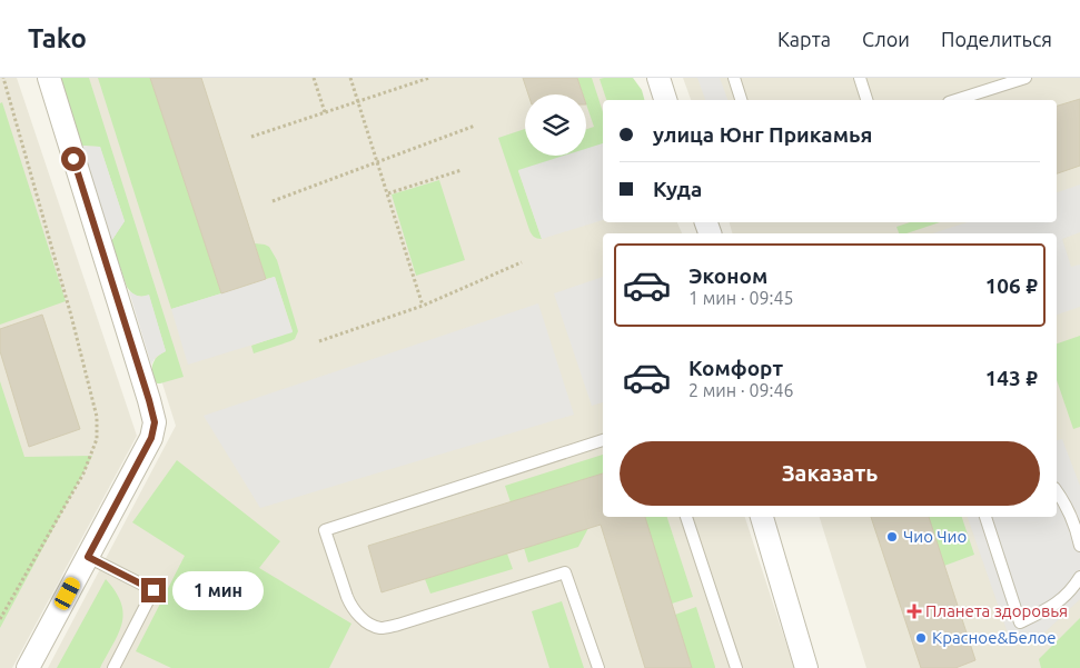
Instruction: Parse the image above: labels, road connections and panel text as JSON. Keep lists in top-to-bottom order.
{
  "places": {
    "other": ["Чио Чио", "Красное&Белое"],
    "health": ["Планета здоровья"]
  },
  "page": {
    "header": "Tako",
    "nav": ["Карта", "Слои", "Поделиться"],
    "banner": ["улица Юнг Прикамья", "Куда"],
    "list": [
      {
        "name": "Эконом",
        "note": "1 мин · 09:45",
        "value": "106 ₽"
      },
      {
        "name": "Комфорт",
        "note": "2 мин · 09:46",
        "value": "143 ₽"
      }
    ],
    "buttons": "Заказать",
    "bubble": "1 мин"
  }
}
